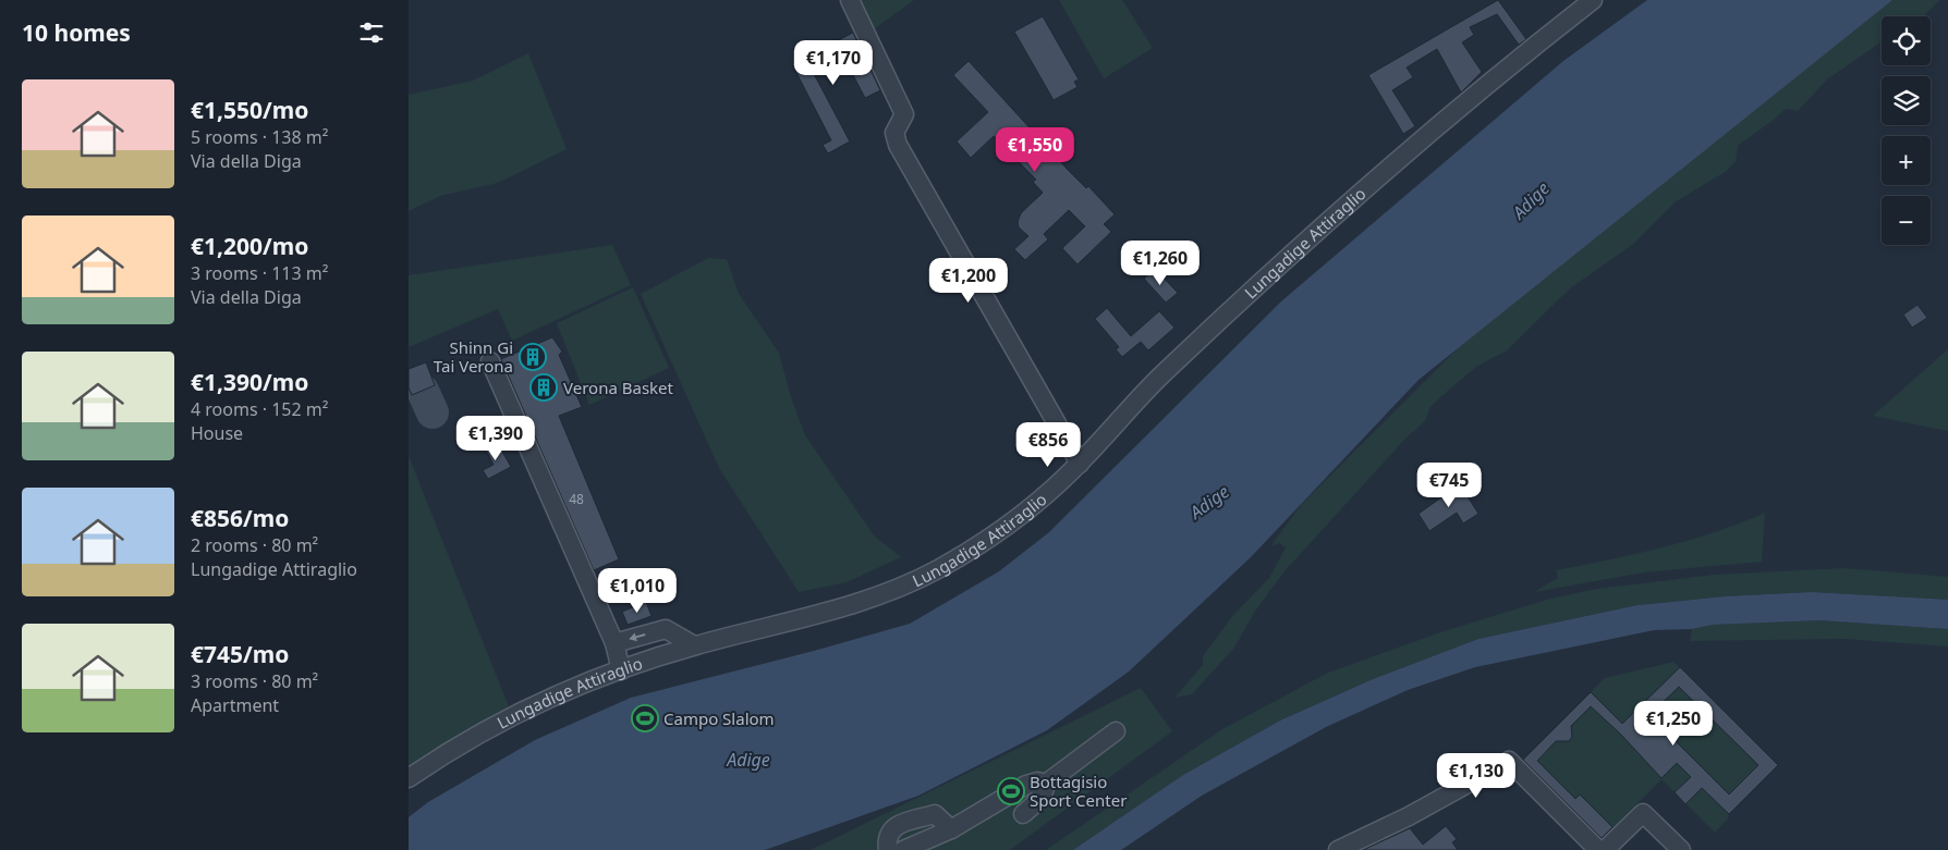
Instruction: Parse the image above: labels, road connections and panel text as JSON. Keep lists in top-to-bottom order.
{
  "streets": {
    "street": ["Lungadige Attiraglio"]
  },
  "water": ["Adige"],
  "places": {
    "building": ["Shinn Gi Tai Verona", "Verona Basket"],
    "sports": ["Campo Slalom", "Bottagisio Sport Center"]
  },
  "house_numbers": ["48"],
  "page": {
    "heading": "10 homes",
    "map_buttons": ["+", "−"],
    "price": [
      "€1,170",
      "€1,550",
      "€1,260",
      "€1,200",
      "€1,390",
      "€856",
      "€745",
      "€1,010",
      "€1,250",
      "€1,130"
    ],
    "list": [
      {
        "name": "€1,550/mo",
        "note": "5 rooms · 138 m² · Via della Diga"
      },
      {
        "name": "€1,200/mo",
        "note": "3 rooms · 113 m² · Via della Diga"
      },
      {
        "name": "€1,390/mo",
        "note": "4 rooms · 152 m² · House"
      },
      {
        "name": "€856/mo",
        "note": "2 rooms · 80 m² · Lungadige Attiraglio"
      },
      {
        "name": "€745/mo",
        "note": "3 rooms · 80 m² · Apartment"
      }
    ]
  }
}
